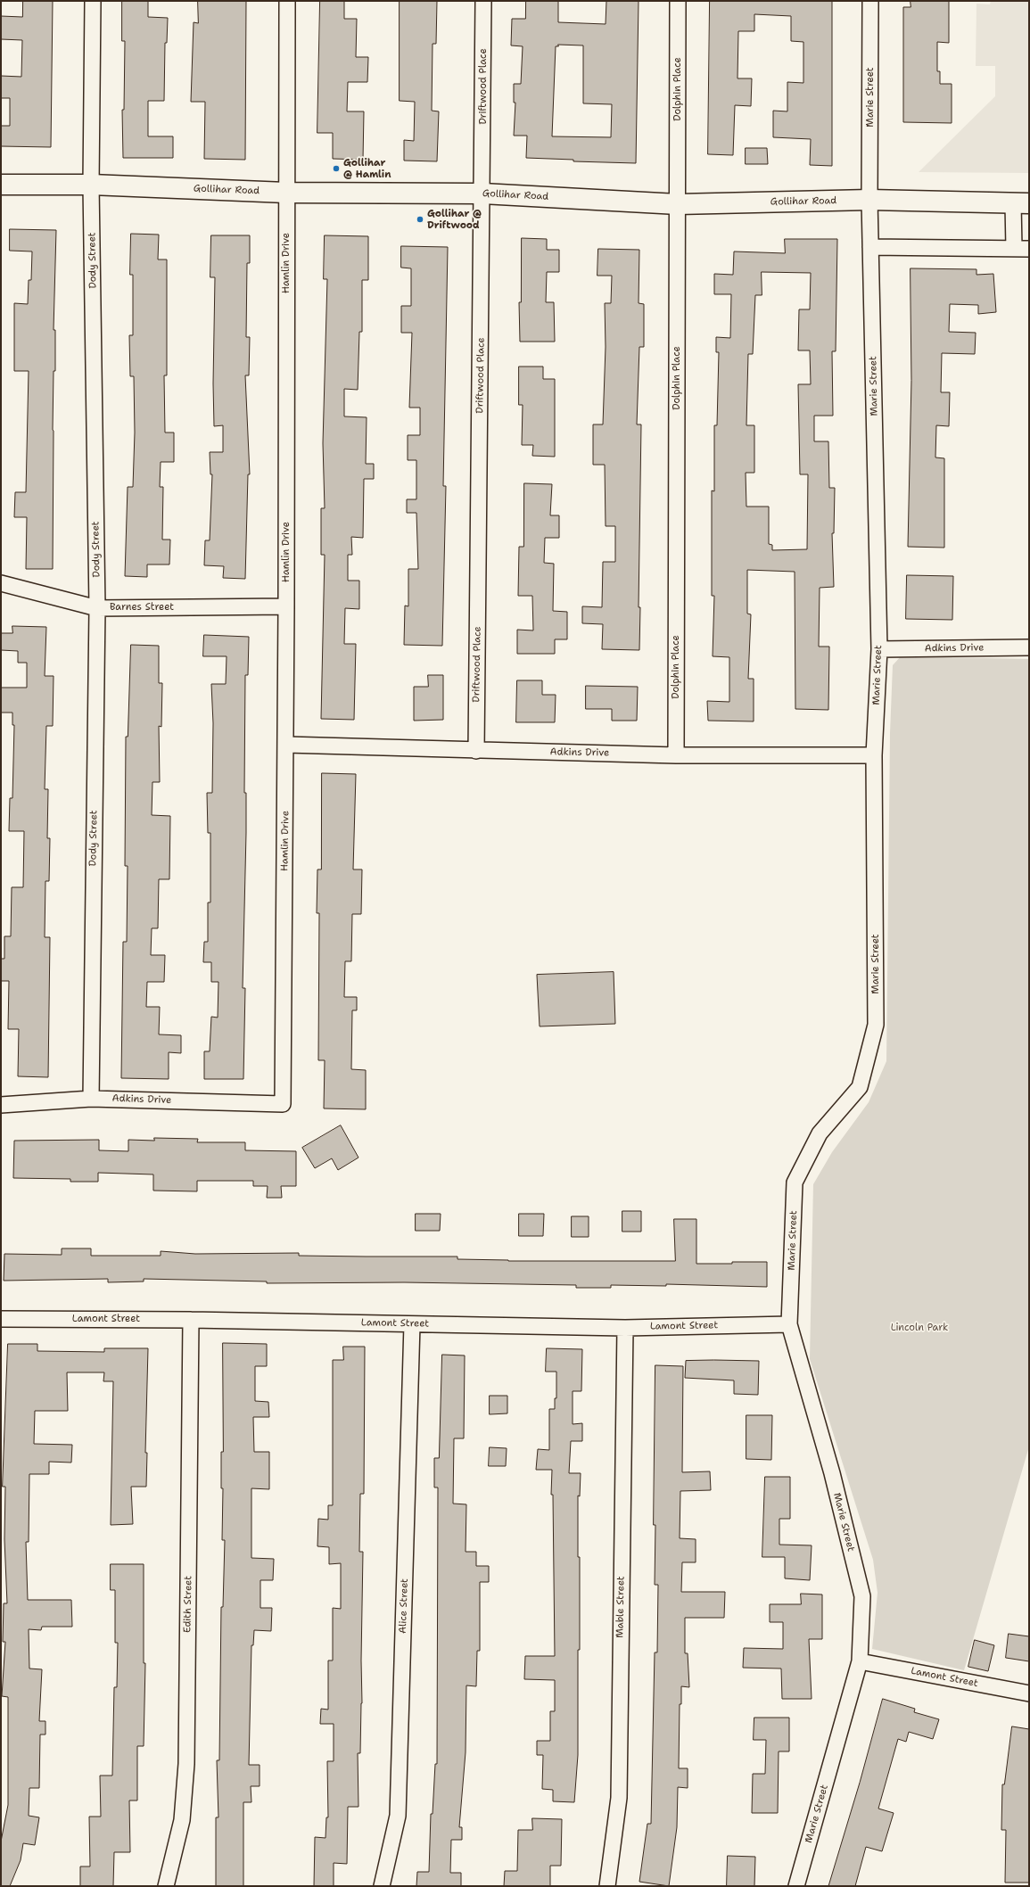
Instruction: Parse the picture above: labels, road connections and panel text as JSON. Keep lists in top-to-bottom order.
{
  "streets": {
    "main road": ["Gollihar Road"],
    "street": [
      "Driftwood Place",
      "Dolphin Place",
      "Marie Street",
      "Dody Street",
      "Hamlin Drive",
      "Barnes Street",
      "Adkins Drive",
      "Lamont Street",
      "Edith Street",
      "Alice Street",
      "Mable Street"
    ]
  },
  "crossings": [
    ["Driftwood Place", "Gollihar Road"],
    ["Driftwood Place", "Adkins Drive"],
    ["Dolphin Place", "Gollihar Road"],
    ["Dolphin Place", "Adkins Drive"],
    ["Marie Street", "Gollihar Road"],
    ["Marie Street", "Adkins Drive"],
    ["Marie Street", "Lamont Street"],
    ["Gollihar Road", "Dody Street"],
    ["Gollihar Road", "Hamlin Drive"],
    ["Dody Street", "Barnes Street"],
    ["Dody Street", "Adkins Drive"],
    ["Hamlin Drive", "Barnes Street"],
    ["Hamlin Drive", "Adkins Drive"],
    ["Lamont Street", "Edith Street"],
    ["Lamont Street", "Alice Street"],
    ["Lamont Street", "Mable Street"]
  ],
  "parks": ["Lincoln Park"],
  "places": ["Gollihar @ Hamlin", "Gollihar @ Driftwood"]
}
